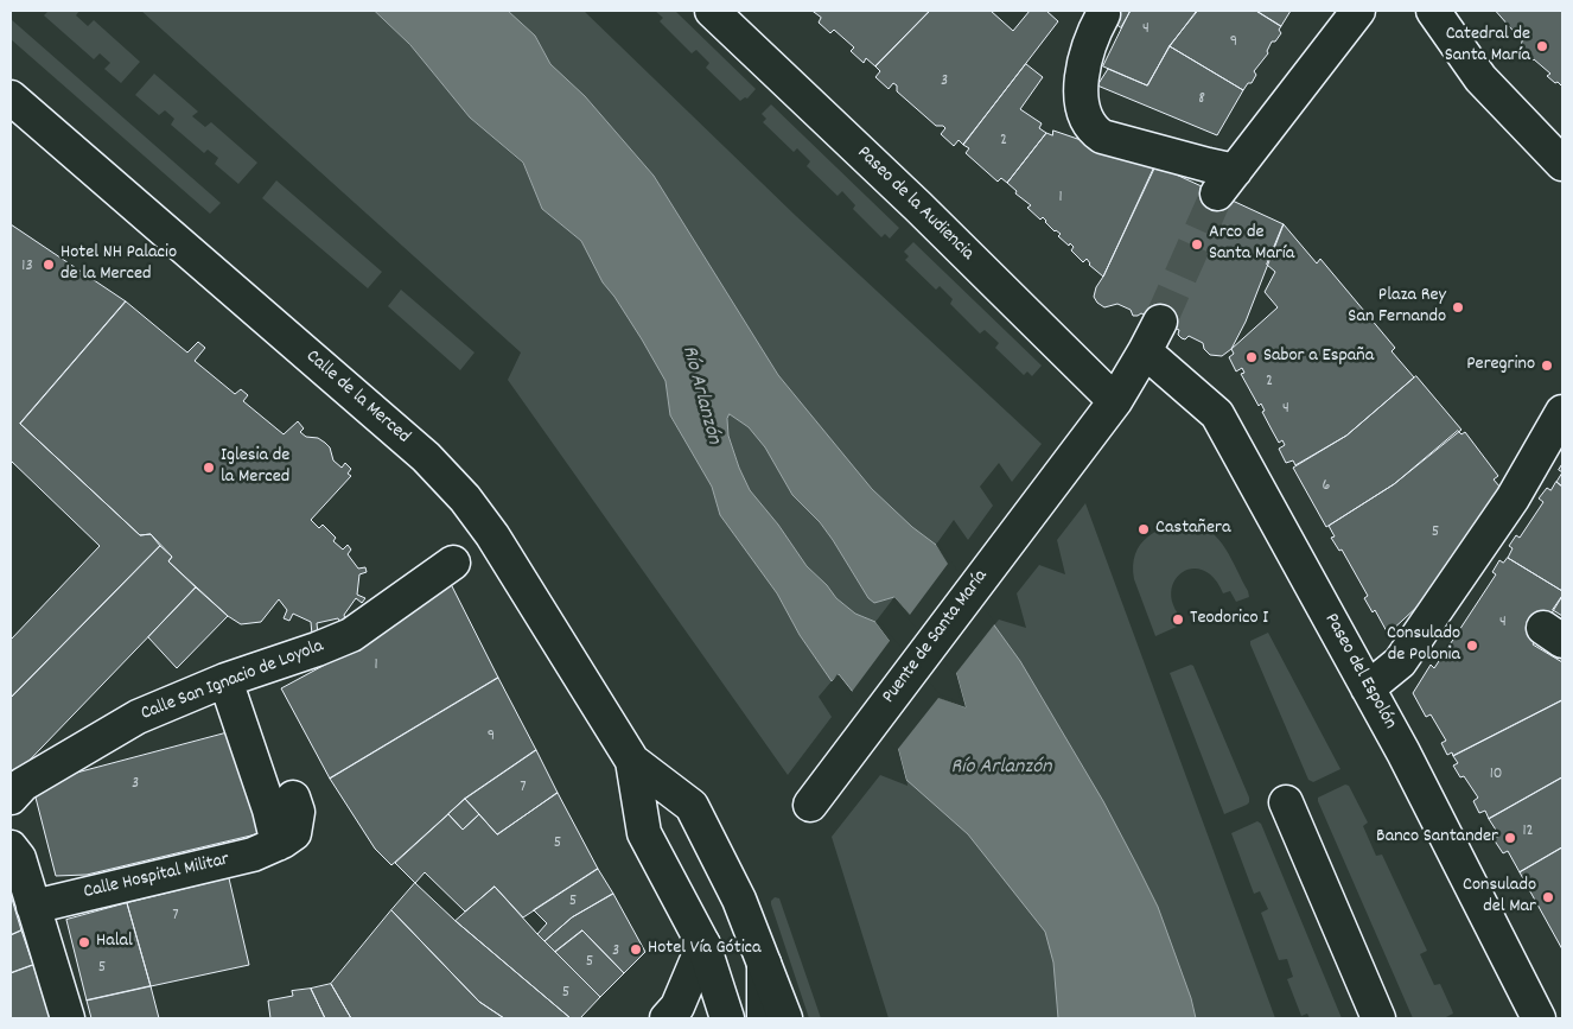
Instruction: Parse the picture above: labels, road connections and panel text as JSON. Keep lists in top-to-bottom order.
{
  "streets": {
    "main road": [
      "Paseo de la Audiencia",
      "Calle de la Merced",
      "Puente de Santa María",
      "Paseo del Espolón",
      "Calle San Ignacio de Loyola",
      "Calle Hospital Militar"
    ]
  },
  "crossings": [
    ["Paseo de la Audiencia", "Puente de Santa María"],
    ["Calle San Ignacio de Loyola", "Calle Hospital Militar"]
  ],
  "water": ["Río Arlanzón"],
  "places": [
    "Catedral de Santa María",
    "Arco de Santa María",
    "Hotel NH Palacio de la Merced",
    "Plaza Rey San Fernando",
    "Sabor a España",
    "Peregrino",
    "Iglesia de la Merced",
    "Castañera",
    "Teodorico I",
    "Consulado de Polonia",
    "Banco Santander",
    "Consulado del Mar",
    "Halal",
    "Hotel Vía Gótica"
  ],
  "house_numbers": [
    "4",
    "9",
    "3",
    "8",
    "2",
    "1",
    "13",
    "2",
    "4",
    "6",
    "5",
    "4",
    "1",
    "9",
    "10",
    "3",
    "7",
    "12",
    "5",
    "5",
    "7",
    "3",
    "5",
    "5",
    "5"
  ]
}
